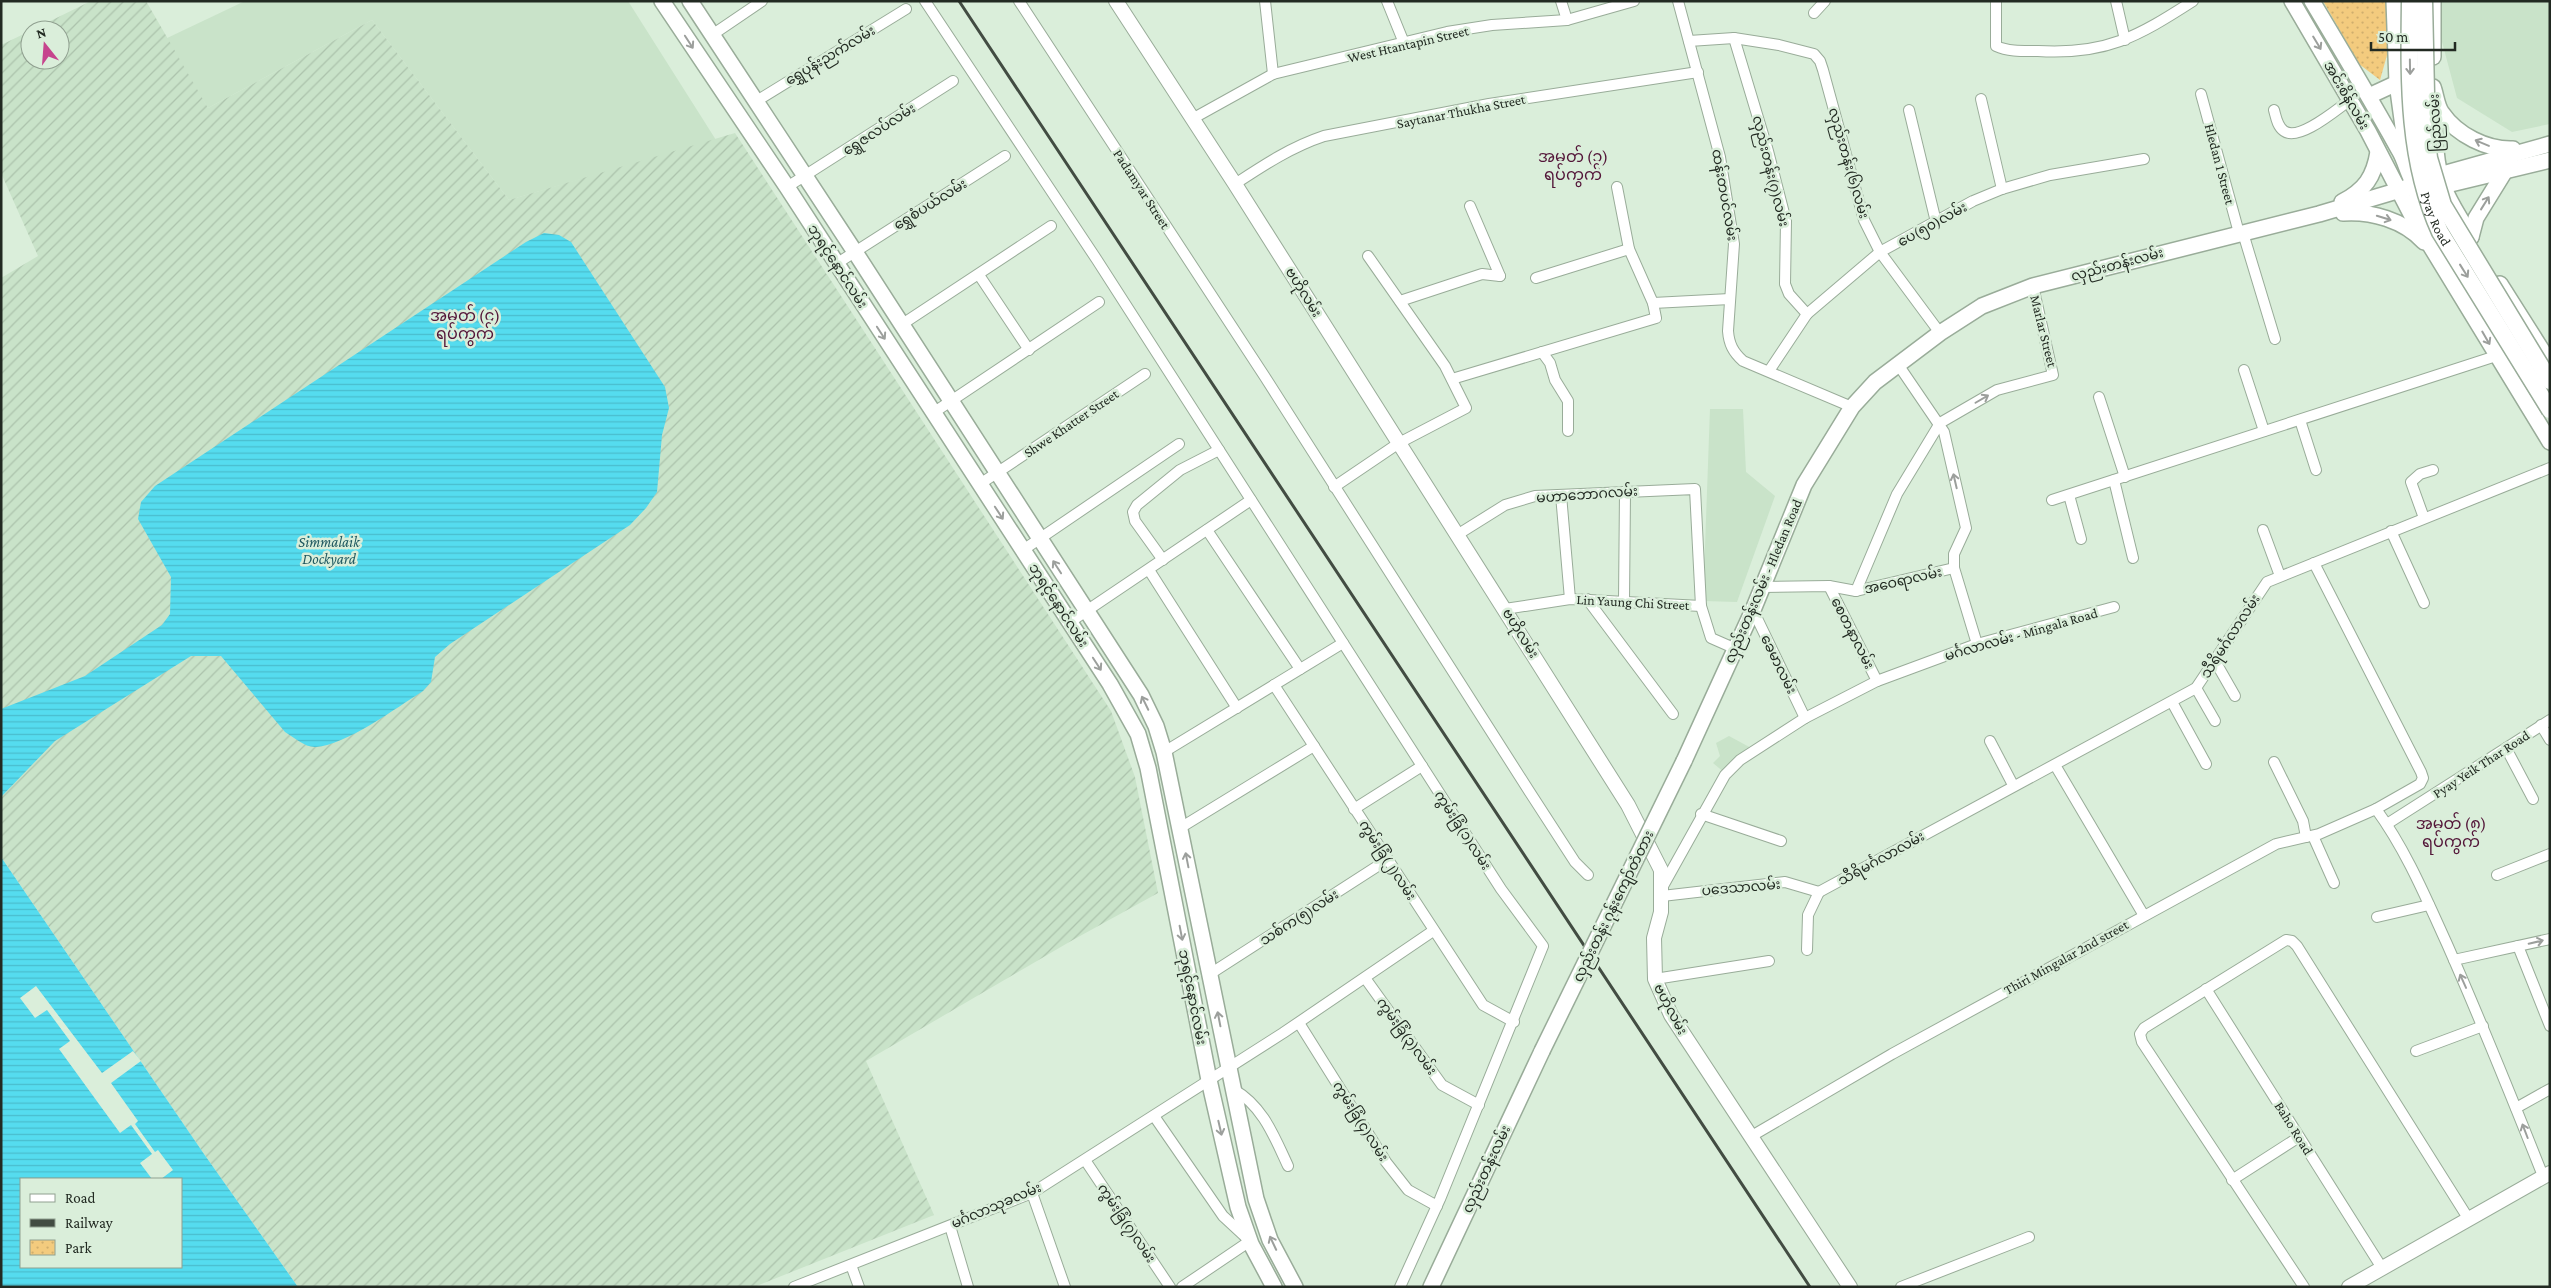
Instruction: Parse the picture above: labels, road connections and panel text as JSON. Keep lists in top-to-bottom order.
{
  "streets": {
    "highway": ["ပြည်လမ်း", "Pyay Road"],
    "main road": [
      "အင်းစိန်လမ်း",
      "လှည်းတန်းလမ်း",
      "ဘုရင့်နောင်လမ်း",
      "ဗဟိုလမ်း",
      "လှည်းတန်းလမ်း - Hledan Road",
      "လှည်းတန်း ဂုန်းကျော်တံတား"
    ],
    "street": [
      "West Htantapin Street",
      "ရွှေပုန်းညက်လမ်း",
      "Saytanar Thukha Street",
      "ရွှေဇလပ်လမ်း",
      "လှည်းတန်း(၆)လမ်း",
      "Hledan 1 Street",
      "လှည်းတန်း(၇)လမ်း",
      "Padamyar Street",
      "ထန်းတပင်လမ်း",
      "ရွှေစံပယ်လမ်း",
      "ပေ(၅၀)လမ်း",
      "Marlar Street",
      "Shwe Khatter Street",
      "မဟာဘောဂလမ်း",
      "အဝေရာလမ်း",
      "Lin Yaung Chi Street",
      "စေတနာလမ်း",
      "မင်္ဂလာလမ်း - Mingala Road",
      "သီရိမင်္ဂလာလမ်း",
      "ခေမာလမ်း",
      "Pyay Yeik Thar Road",
      "ကွမ်းခြံ(၁)လမ်း",
      "ကွမ်းခြံ(၂)လမ်း",
      "ပဒေသာလမ်း",
      "သစ်က(၅)လမ်း",
      "Thiri Mingalar 2nd street",
      "ကွမ်းခြံ(၃)လမ်း",
      "ကွမ်းခြံ(၄)လမ်း",
      "Baho Road",
      "မင်္ဂလာသုခလမ်း",
      "ကွမ်းခြံ(၇)လမ်း"
    ]
  },
  "crossings": [
    ["West Htantapin Street", "ဗဟိုလမ်း"],
    ["ရွှေပုန်းညက်လမ်း", "ဘုရင့်နောင်လမ်း"],
    ["အင်းစိန်လမ်း", "ပြည်လမ်း"],
    ["အင်းစိန်လမ်း", "လှည်းတန်းလမ်း"],
    ["Saytanar Thukha Street", "ထန်းတပင်လမ်း"],
    ["Saytanar Thukha Street", "ဗဟိုလမ်း"],
    ["ပြည်လမ်း", "လှည်းတန်းလမ်း"],
    ["ရွှေဇလပ်လမ်း", "ဘုရင့်နောင်လမ်း"],
    ["လှည်းတန်း(၆)လမ်း", "လှည်းတန်း(၇)လမ်း"],
    ["လှည်းတန်း(၆)လမ်း", "ပေ(၅၀)လမ်း"],
    ["လှည်းတန်း(၆)လမ်း", "လှည်းတန်းလမ်း"],
    ["Hledan 1 Street", "လှည်းတန်းလမ်း"],
    ["လှည်းတန်း(၇)လမ်း", "ပေ(၅၀)လမ်း"],
    ["ထန်းတပင်လမ်း", "ပေ(၅၀)လမ်း"],
    ["ထန်းတပင်လမ်း", "လှည်းတန်းလမ်း"],
    ["ထန်းတပင်လမ်း", "လှည်းတန်းလမ်း - Hledan Road"],
    ["ရွှေစံပယ်လမ်း", "ဘုရင့်နောင်လမ်း"],
    ["လှည်းတန်းလမ်း", "Marlar Street"],
    ["လှည်းတန်းလမ်း", "လှည်းတန်းလမ်း - Hledan Road"],
    ["လှည်းတန်းလမ်း", "လှည်းတန်း ဂုန်းကျော်တံတား"],
    ["ဘုရင့်နောင်လမ်း", "Shwe Khatter Street"],
    ["ဘုရင့်နောင်လမ်း", "သစ်က(၅)လမ်း"],
    ["ဘုရင့်နောင်လမ်း", "မင်္ဂလာသုခလမ်း"],
    ["ဗဟိုလမ်း", "မဟာဘောဂလမ်း"],
    ["ဗဟိုလမ်း", "Lin Yaung Chi Street"],
    ["ဗဟိုလမ်း", "မင်္ဂလာလမ်း - Mingala Road"],
    ["ဗဟိုလမ်း", "ပဒေသာလမ်း"],
    ["ဗဟိုလမ်း", "Thiri Mingalar 2nd street"],
    ["မဟာဘောဂလမ်း", "Lin Yaung Chi Street"],
    ["အဝေရာလမ်း", "လှည်းတန်းလမ်း - Hledan Road"],
    ["အဝေရာလမ်း", "စေတနာလမ်း"],
    ["လှည်းတန်းလမ်း - Hledan Road", "ခေမာလမ်း"],
    ["လှည်းတန်းလမ်း - Hledan Road", "လှည်းတန်း ဂုန်းကျော်တံတား"],
    ["စေတနာလမ်း", "မင်္ဂလာလမ်း - Mingala Road"],
    ["မင်္ဂလာလမ်း - Mingala Road", "ခေမာလမ်း"],
    ["မင်္ဂလာလမ်း - Mingala Road", "ပဒေသာလမ်း"],
    ["သီရိမင်္ဂလာလမ်း", "ပဒေသာလမ်း"],
    ["သီရိမင်္ဂလာလမ်း", "Thiri Mingalar 2nd street"],
    ["ကွမ်းခြံ(၁)လမ်း", "ကွမ်းခြံ(၂)လမ်း"],
    ["ကွမ်းခြံ(၂)လမ်း", "သစ်က(၅)လမ်း"],
    ["ကွမ်းခြံ(၂)လမ်း", "မင်္ဂလာသုခလမ်း"],
    ["ကွမ်းခြံ(၃)လမ်း", "မင်္ဂလာသုခလမ်း"],
    ["ကွမ်းခြံ(၄)လမ်း", "မင်္ဂလာသုခလမ်း"],
    ["မင်္ဂလာသုခလမ်း", "ကွမ်းခြံ(၇)လမ်း"]
  ],
  "one_way": ["Pyay Road"],
  "districts": ["အမှတ် (၃) ရပ်ကွက်", "အမှတ် (၄) ရပ်ကွက်", "အမှတ် (၈) ရပ်ကွက်"],
  "water": ["Simmalaik Dockyard"],
  "legend": ["Road", "Railway", "Park"],
  "scale_bar": "50 m",
  "north": "top"
}
